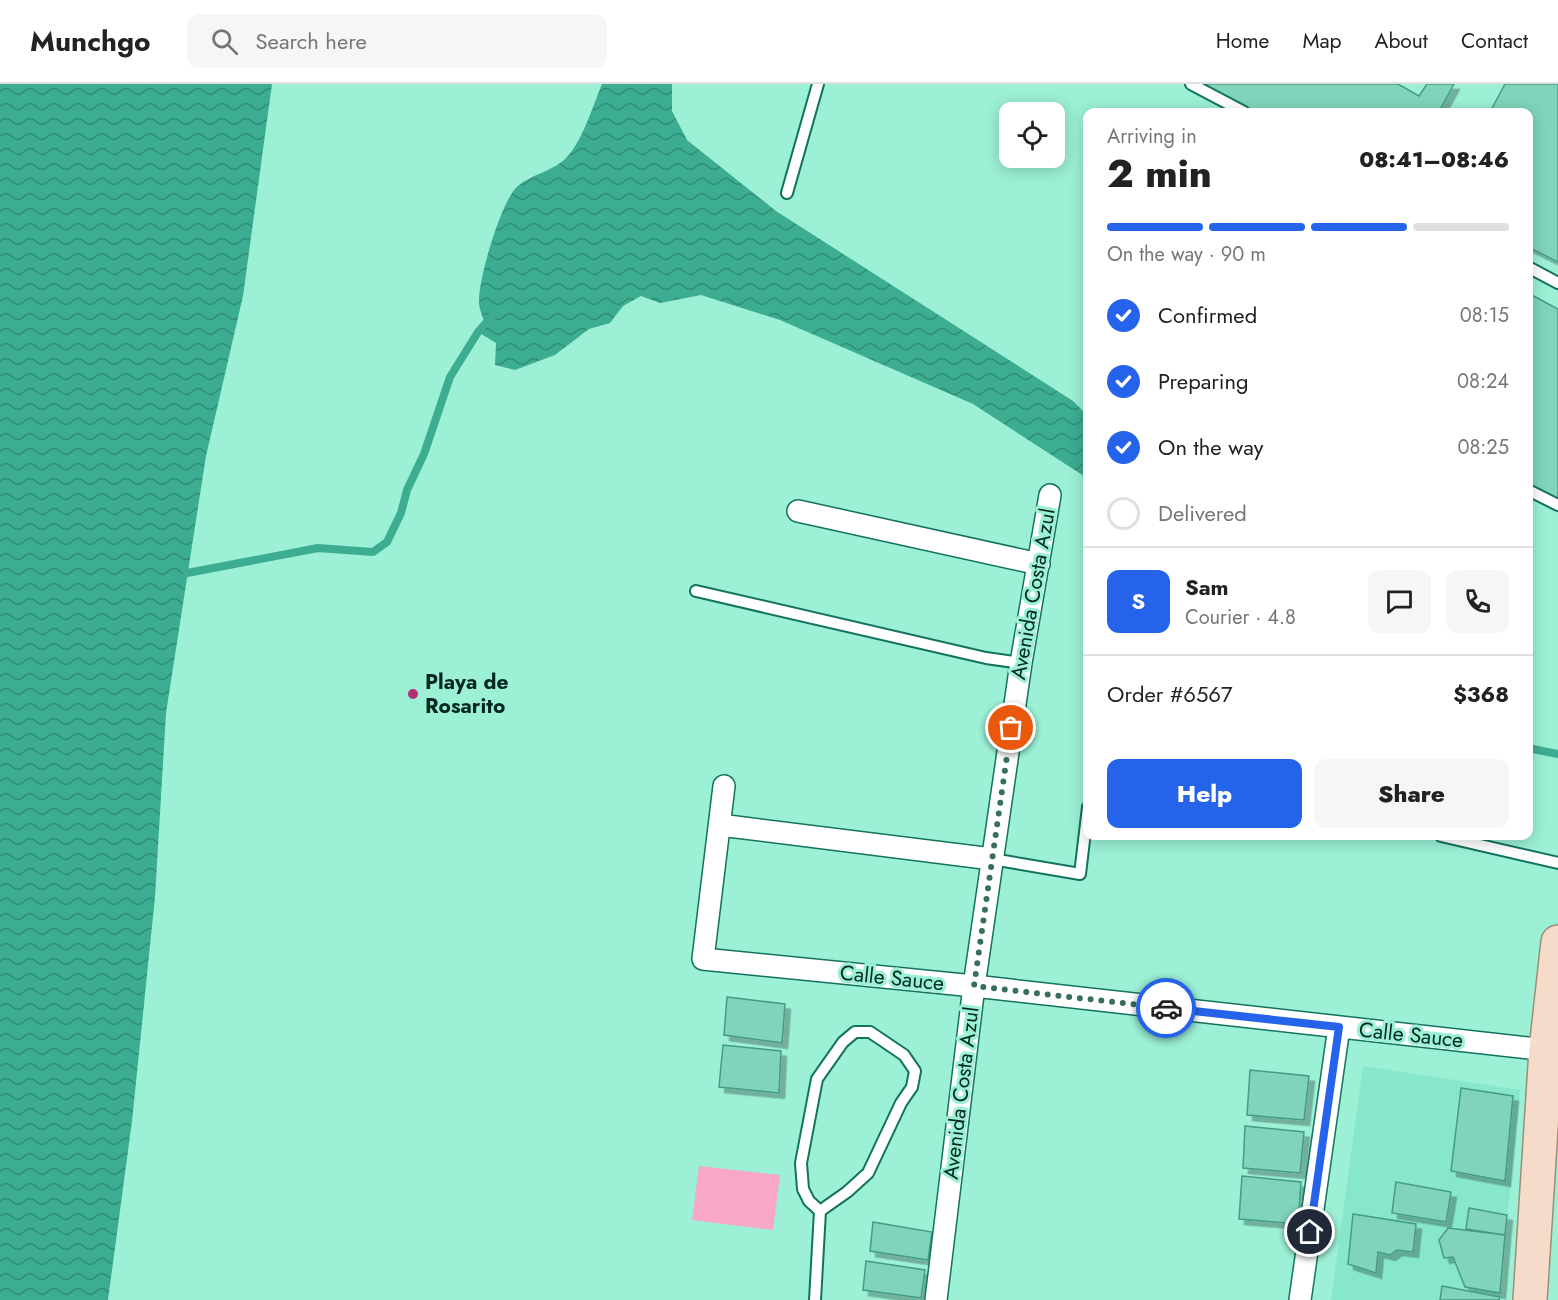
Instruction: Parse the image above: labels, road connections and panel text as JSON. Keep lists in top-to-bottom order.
{
  "streets": {
    "street": ["Avenida Costa Azul", "Calle Sauce"]
  },
  "crossings": [
    ["Avenida Costa Azul", "Calle Sauce"]
  ],
  "places": ["Playa de Rosarito"],
  "page": {
    "header": "Munchgo",
    "search": "Search here",
    "nav": [
      "Home",
      "Map",
      "About",
      "Contact"
    ],
    "heading": ["2 min", "Arriving in", "08:41–08:46"],
    "panel": [
      "Sam",
      "Courier · 4.8",
      "Order #6567",
      "$368"
    ],
    "bar": "On the way · 90 m",
    "list": [
      ["Confirmed", "08:15"],
      ["Preparing", "08:24"],
      ["On the way", "08:25"],
      "Delivered"
    ],
    "round": "S",
    "buttons": ["Help", "Share"]
  }
}
